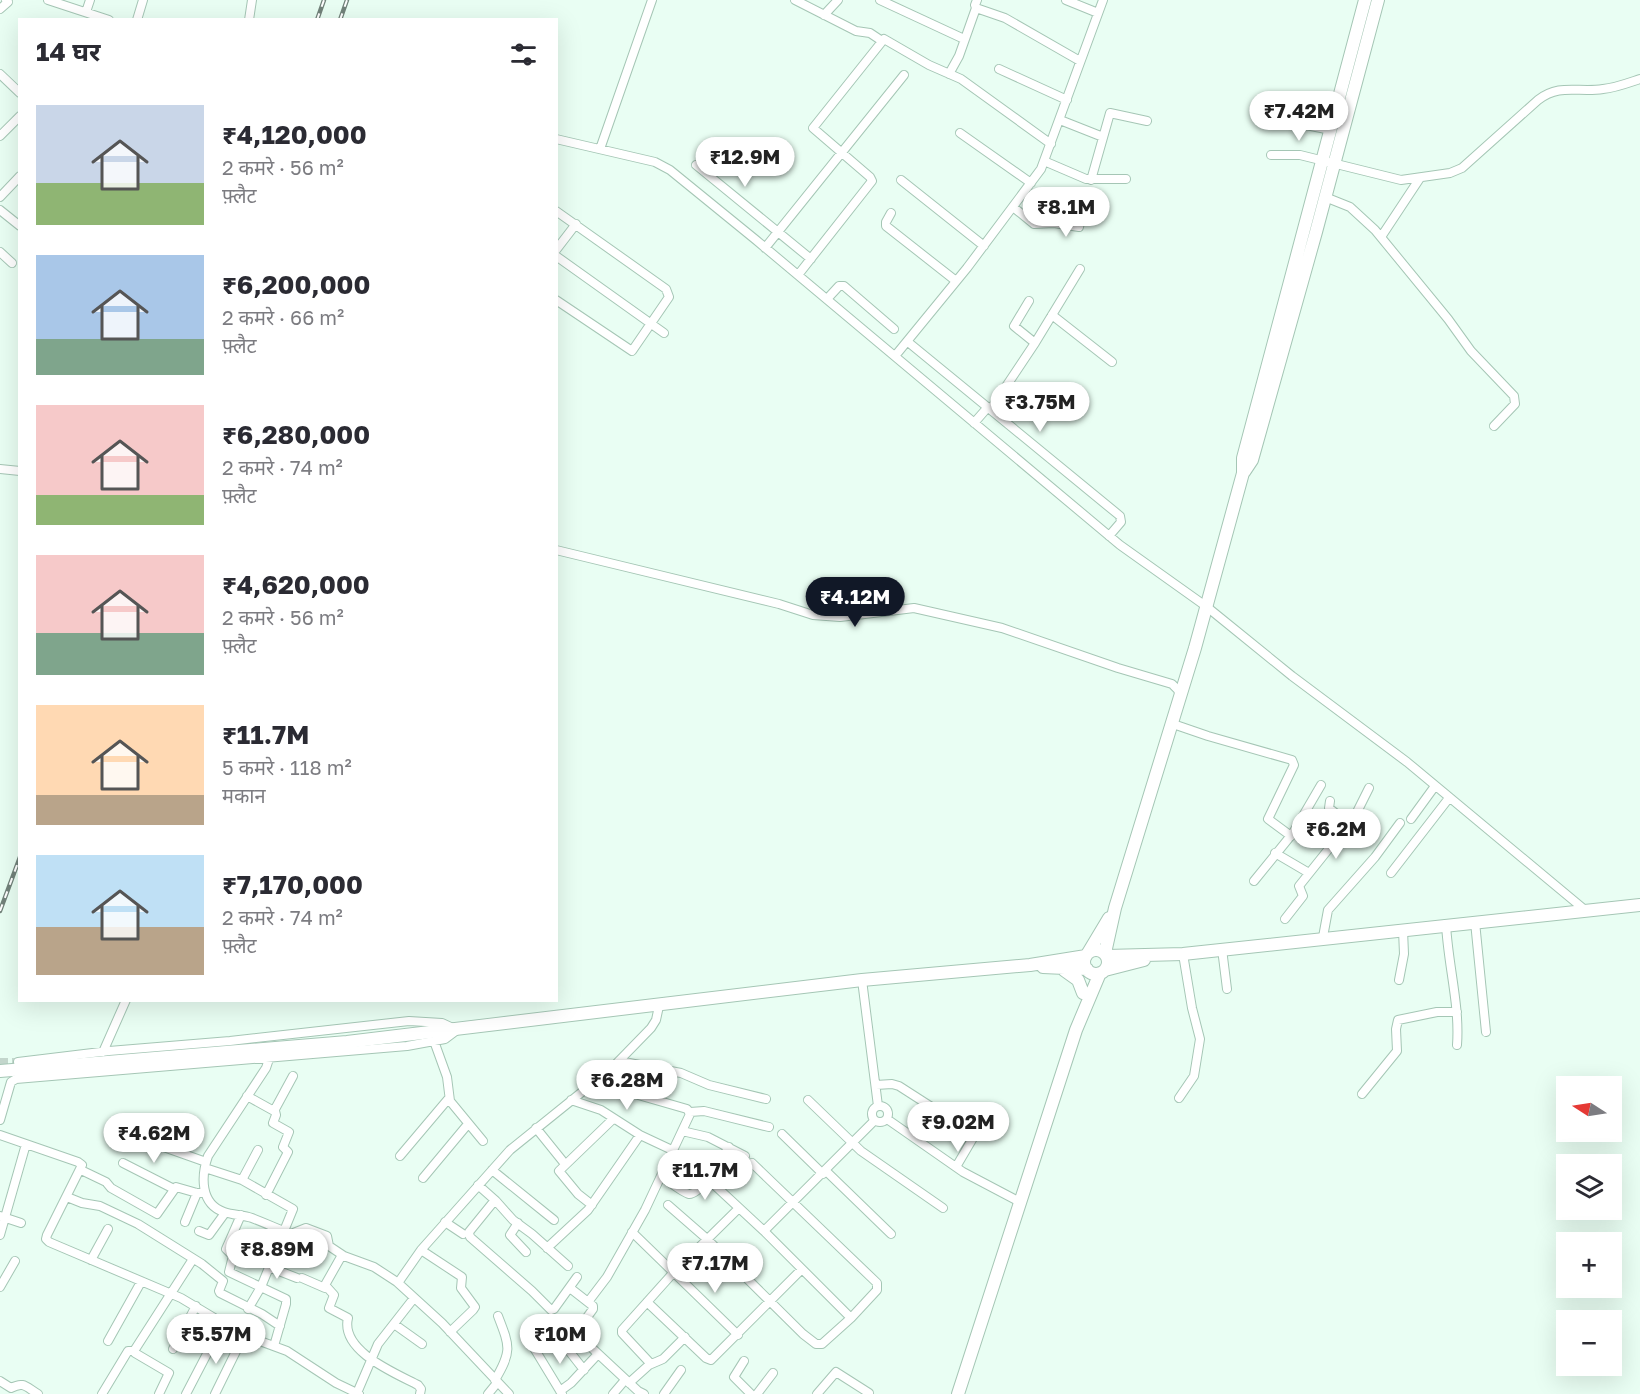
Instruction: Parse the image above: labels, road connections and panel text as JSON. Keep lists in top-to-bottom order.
{
  "north": "left",
  "page": {
    "heading": "14 घर",
    "list": [
      {
        "name": "₹4,120,000",
        "note": "2 कमरे · 56 m² · फ़्लैट"
      },
      {
        "name": "₹6,200,000",
        "note": "2 कमरे · 66 m² · फ़्लैट"
      },
      {
        "name": "₹6,280,000",
        "note": "2 कमरे · 74 m² · फ़्लैट"
      },
      {
        "name": "₹4,620,000",
        "note": "2 कमरे · 56 m² · फ़्लैट"
      },
      {
        "name": "₹11.7M",
        "note": "5 कमरे · 118 m² · मकान"
      },
      {
        "name": "₹7,170,000",
        "note": "2 कमरे · 74 m² · फ़्लैट"
      }
    ],
    "price": [
      "₹7.42M",
      "₹12.9M",
      "₹8.1M",
      "₹3.75M",
      "₹4.12M",
      "₹6.2M",
      "₹6.28M",
      "₹9.02M",
      "₹4.62M",
      "₹11.7M",
      "₹8.89M",
      "₹7.17M",
      "₹5.57M",
      "₹10M"
    ],
    "map_buttons": ["+", "−"]
  }
}
